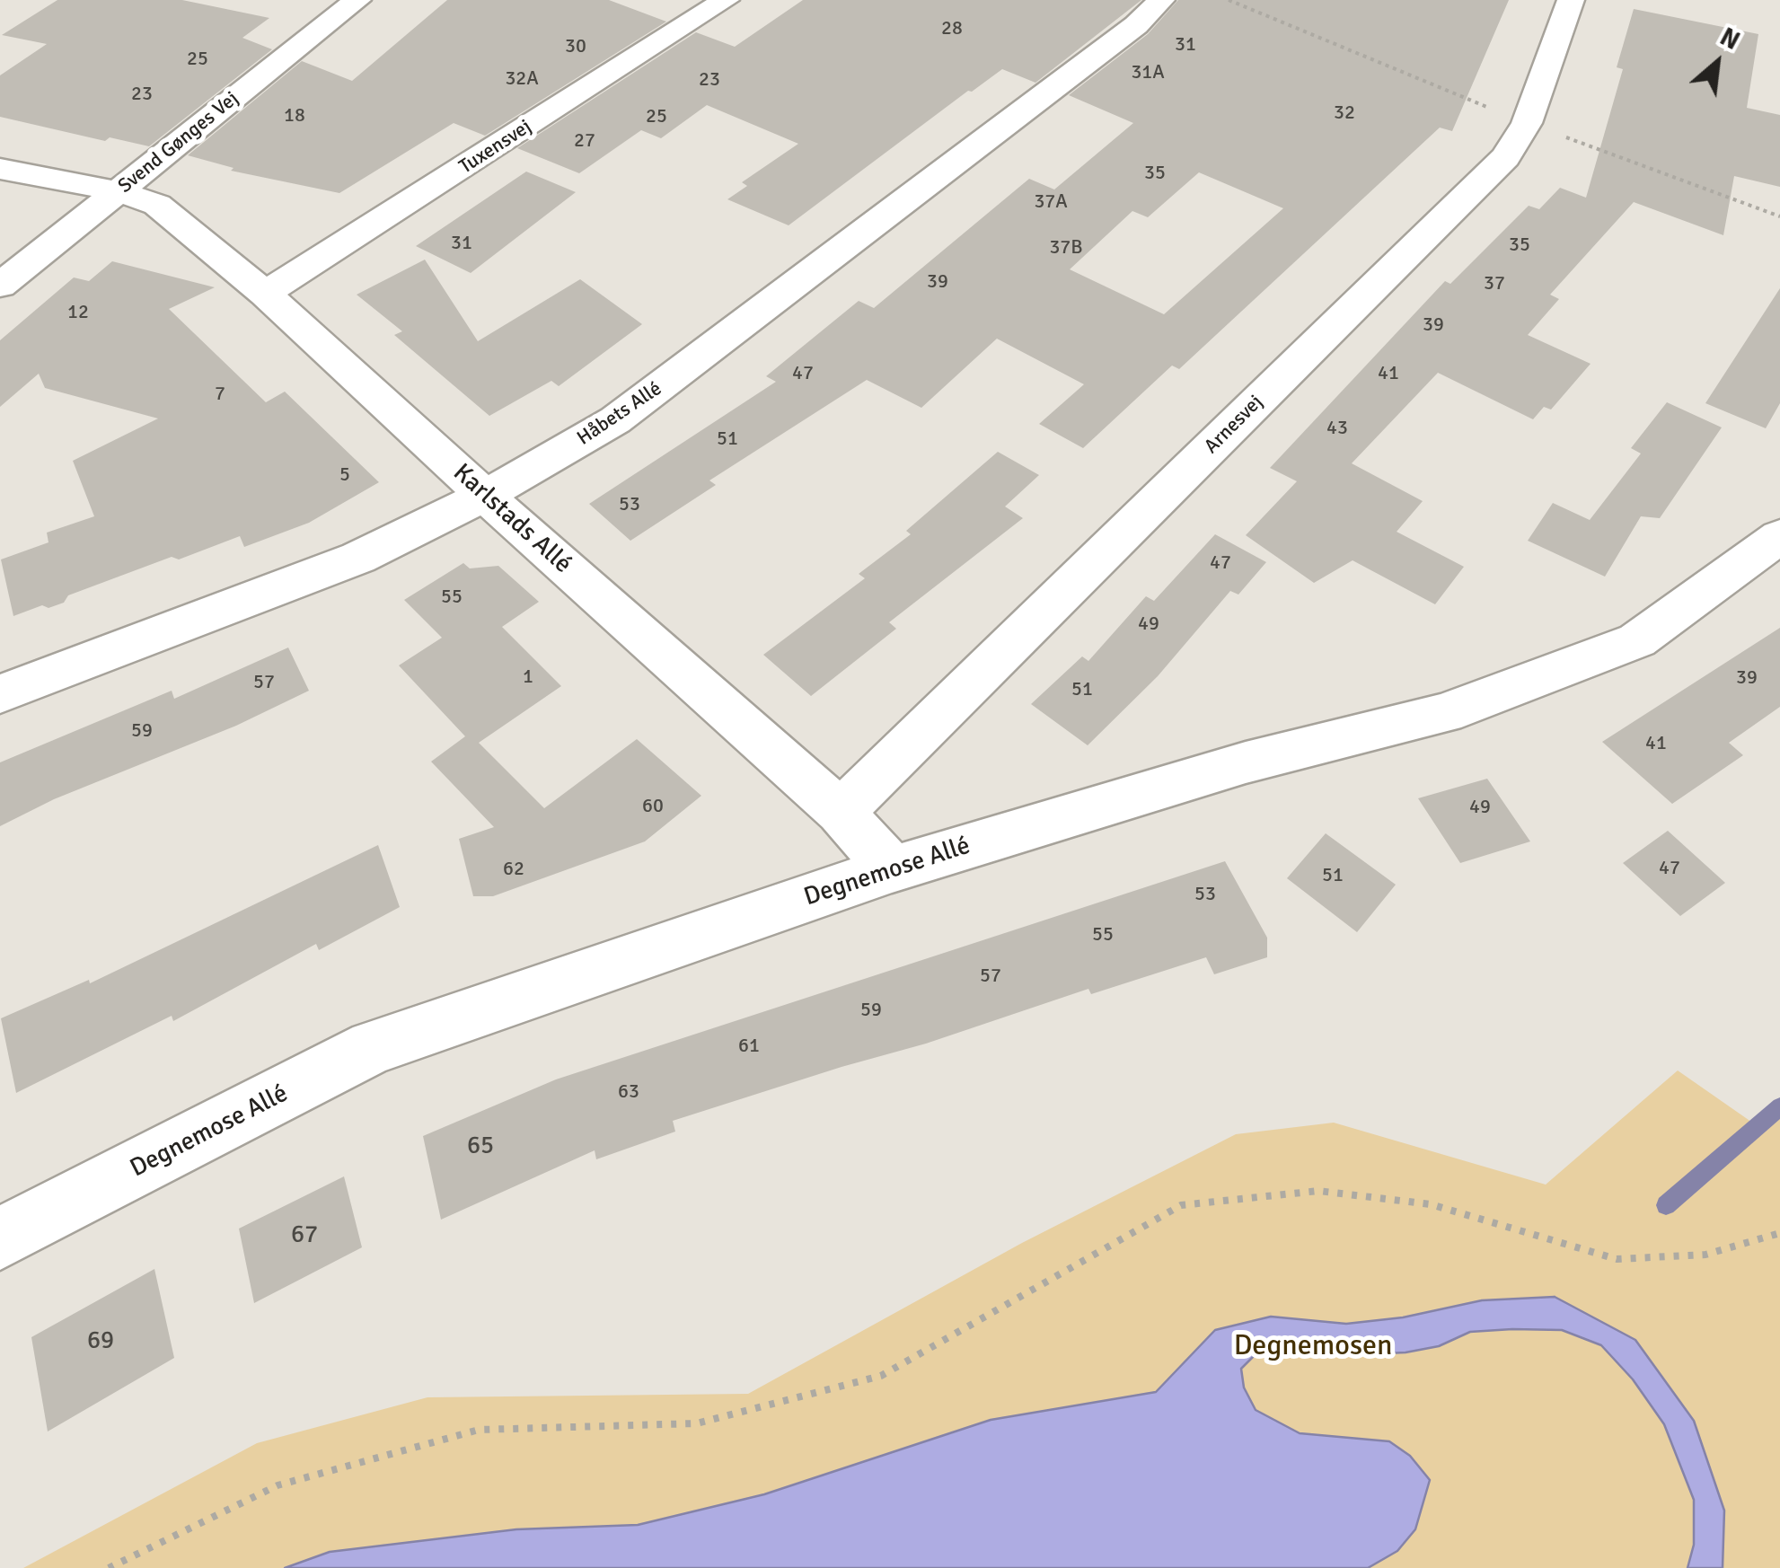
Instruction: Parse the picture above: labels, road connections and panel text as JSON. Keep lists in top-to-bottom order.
{
  "streets": {
    "street": [
      "Svend Gønges Vej",
      "Tuxensvej",
      "Håbets Allé",
      "Arnesvej",
      "Karlstads Allé",
      "Degnemose Allé"
    ]
  },
  "crossings": [
    ["Svend Gønges Vej", "Karlstads Allé"],
    ["Tuxensvej", "Karlstads Allé"],
    ["Håbets Allé", "Karlstads Allé"],
    ["Arnesvej", "Karlstads Allé"],
    ["Karlstads Allé", "Degnemose Allé"]
  ],
  "parks": ["Degnemosen"],
  "house_numbers": [
    "28",
    "31",
    "30",
    "25",
    "31A",
    "32A",
    "23",
    "23",
    "32",
    "18",
    "25",
    "27",
    "35",
    "37A",
    "31",
    "35",
    "37B",
    "39",
    "37",
    "12",
    "39",
    "47",
    "41",
    "7",
    "43",
    "51",
    "5",
    "53",
    "47",
    "55",
    "49",
    "1",
    "39",
    "57",
    "51",
    "59",
    "41",
    "60",
    "49",
    "47",
    "62",
    "51",
    "53",
    "55",
    "57",
    "59",
    "61",
    "63",
    "65",
    "67",
    "69"
  ],
  "north": "top right"
}
